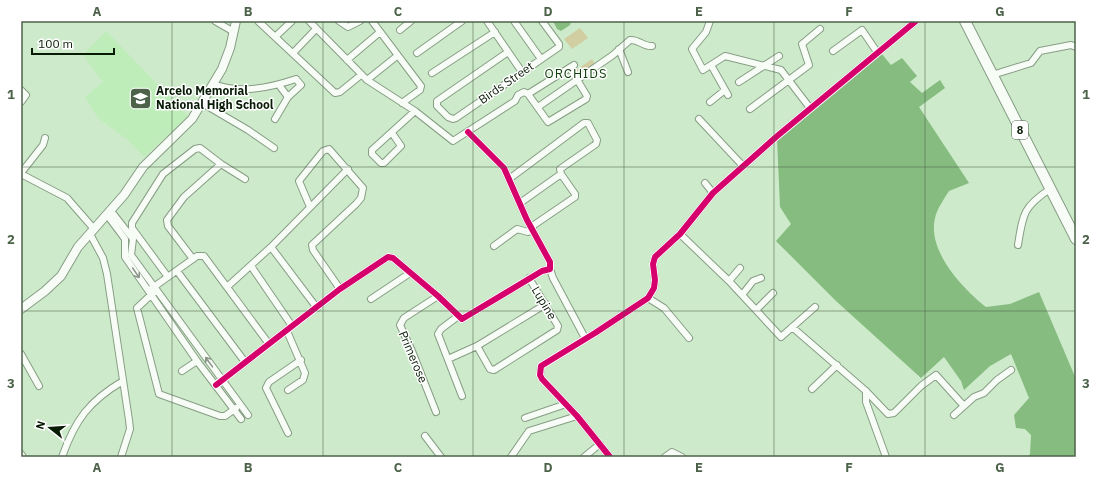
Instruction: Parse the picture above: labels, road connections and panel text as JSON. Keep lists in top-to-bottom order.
{
  "streets": {
    "main road": ["8"],
    "street": ["Birds Street", "Lupine", "Primerose"]
  },
  "districts": ["ORCHIDS"],
  "places": {
    "school or university": ["Arcelo Memorial National High School"]
  },
  "scale_bar": "100 m",
  "north": "left",
  "grid": {
    "columns": [
      "A",
      "B",
      "C",
      "D",
      "E",
      "F",
      "G"
    ],
    "rows": ["1", "2", "3"]
  }
}
